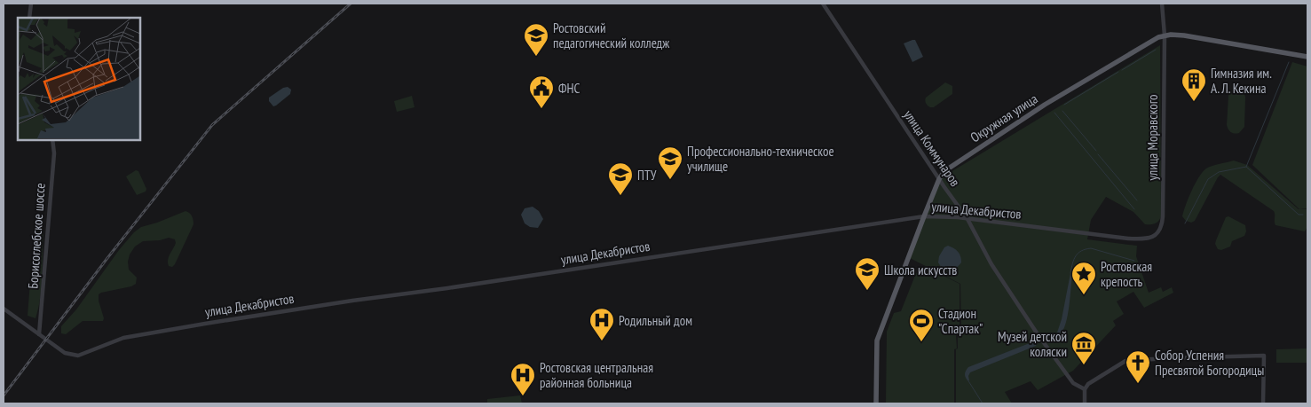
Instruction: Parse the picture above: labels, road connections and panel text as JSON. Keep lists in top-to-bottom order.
{
  "streets": {
    "main road": ["Окружная улица"],
    "street": [
      "улица Моравского",
      "улица Коммунаров",
      "улица Декабристов",
      "Борисоглебское шоссе"
    ]
  },
  "crossings": [
    ["Окружная улица", "улица Моравского"],
    ["Окружная улица", "улица Коммунаров"],
    ["Окружная улица", "улица Декабристов"],
    ["улица Моравского", "улица Декабристов"],
    ["улица Коммунаров", "улица Декабристов"],
    ["улица Декабристов", "Борисоглебское шоссе"]
  ],
  "places": {
    "school or university": [
      "Ростовский педагогический колледж",
      "Профессионально-техническое училище",
      "ПТУ",
      "Школа искусств"
    ],
    "building": ["Гимназия им. А. Л. Кекина"],
    "public building": ["ФНС"],
    "place": ["Ростовская крепость"],
    "hospital": ["Родильный дом", "Ростовская центральная районная больница"],
    "sports": ["Стадион \"Спартак\""],
    "museum": ["Музей детской коляски"],
    "church": ["Собор Успения Пресвятой Богородицы"]
  }
}
